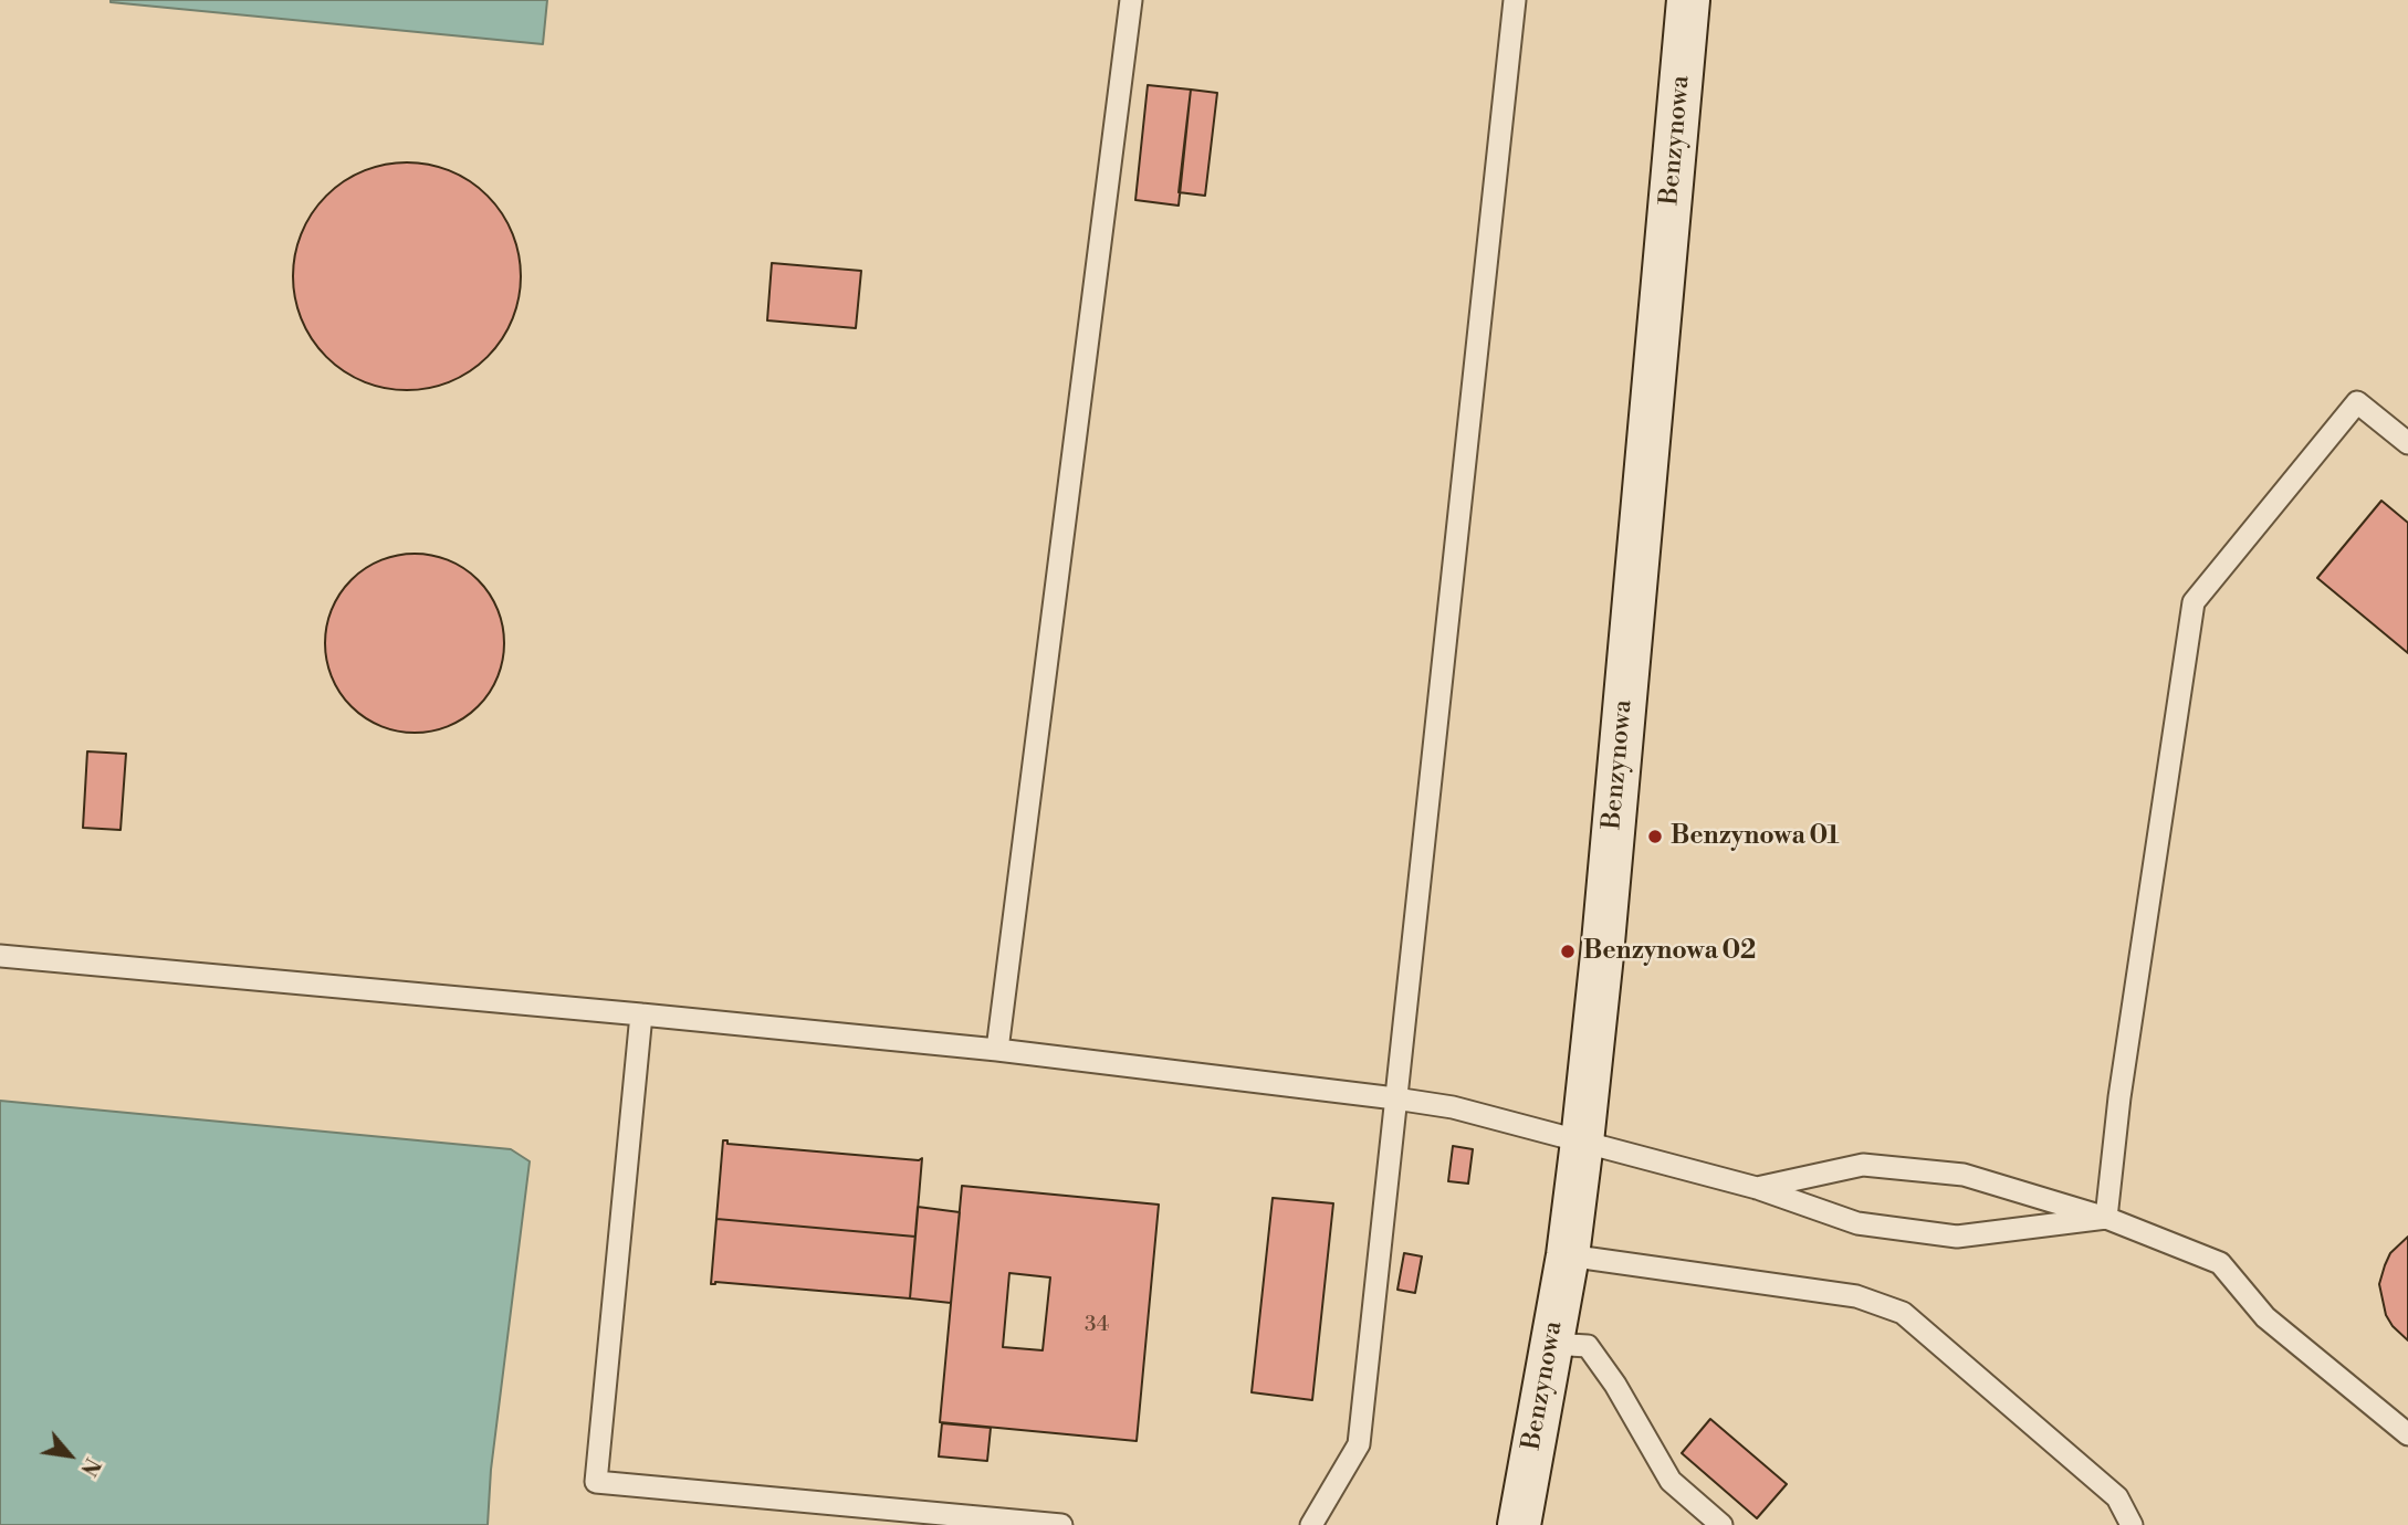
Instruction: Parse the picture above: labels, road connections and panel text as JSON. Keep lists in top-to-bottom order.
{
  "streets": {
    "street": ["Benzynowa"]
  },
  "places": ["Benzynowa 01", "Benzynowa 02"],
  "house_numbers": ["34"],
  "north": "bottom right"
}
